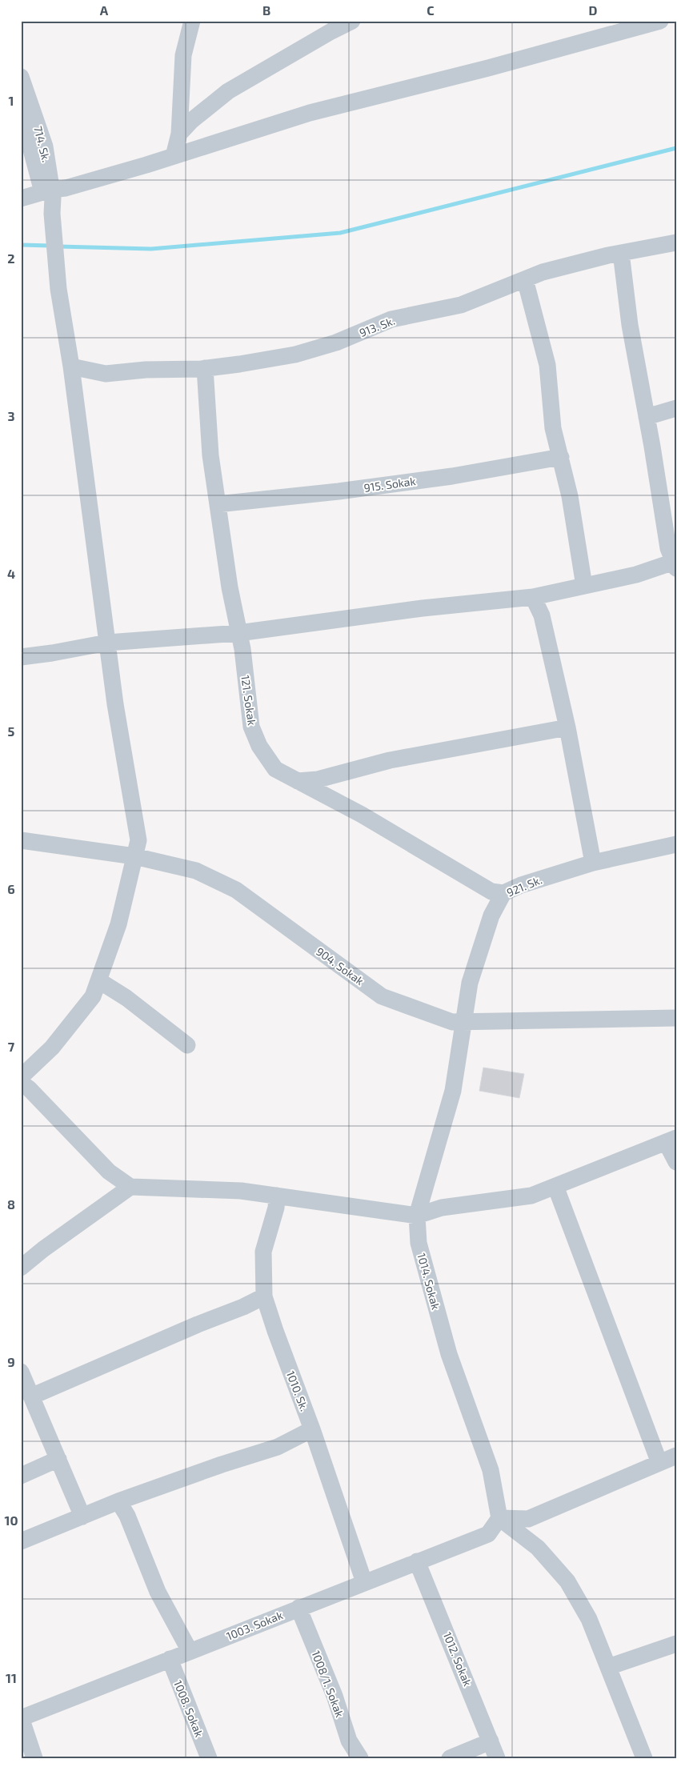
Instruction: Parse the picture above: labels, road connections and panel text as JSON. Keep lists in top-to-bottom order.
{
  "streets": {
    "street": [
      "714. Sk.",
      "913. Sk.",
      "915. Sokak",
      "121. Sokak",
      "921. Sk.",
      "904. Sokak",
      "1014. Sokak",
      "1010. Sk.",
      "1003. Sokak",
      "1012. Sokak",
      "1008/1. Sokak",
      "1008. Sokak"
    ]
  },
  "crossings": [
    ["714. Sk.", "913. Sk."],
    ["714. Sk.", "904. Sokak"],
    ["913. Sk.", "121. Sokak"],
    ["915. Sokak", "121. Sokak"],
    ["121. Sokak", "921. Sk."],
    ["921. Sk.", "904. Sokak"],
    ["921. Sk.", "1014. Sokak"],
    ["904. Sokak", "1014. Sokak"],
    ["1014. Sokak", "1003. Sokak"],
    ["1010. Sk.", "1003. Sokak"],
    ["1003. Sokak", "1012. Sokak"],
    ["1003. Sokak", "1008/1. Sokak"],
    ["1003. Sokak", "1008. Sokak"]
  ],
  "grid": {
    "columns": [
      "A",
      "B",
      "C",
      "D"
    ],
    "rows": [
      "1",
      "2",
      "3",
      "4",
      "5",
      "6",
      "7",
      "8",
      "9",
      "10",
      "11"
    ]
  }
}
